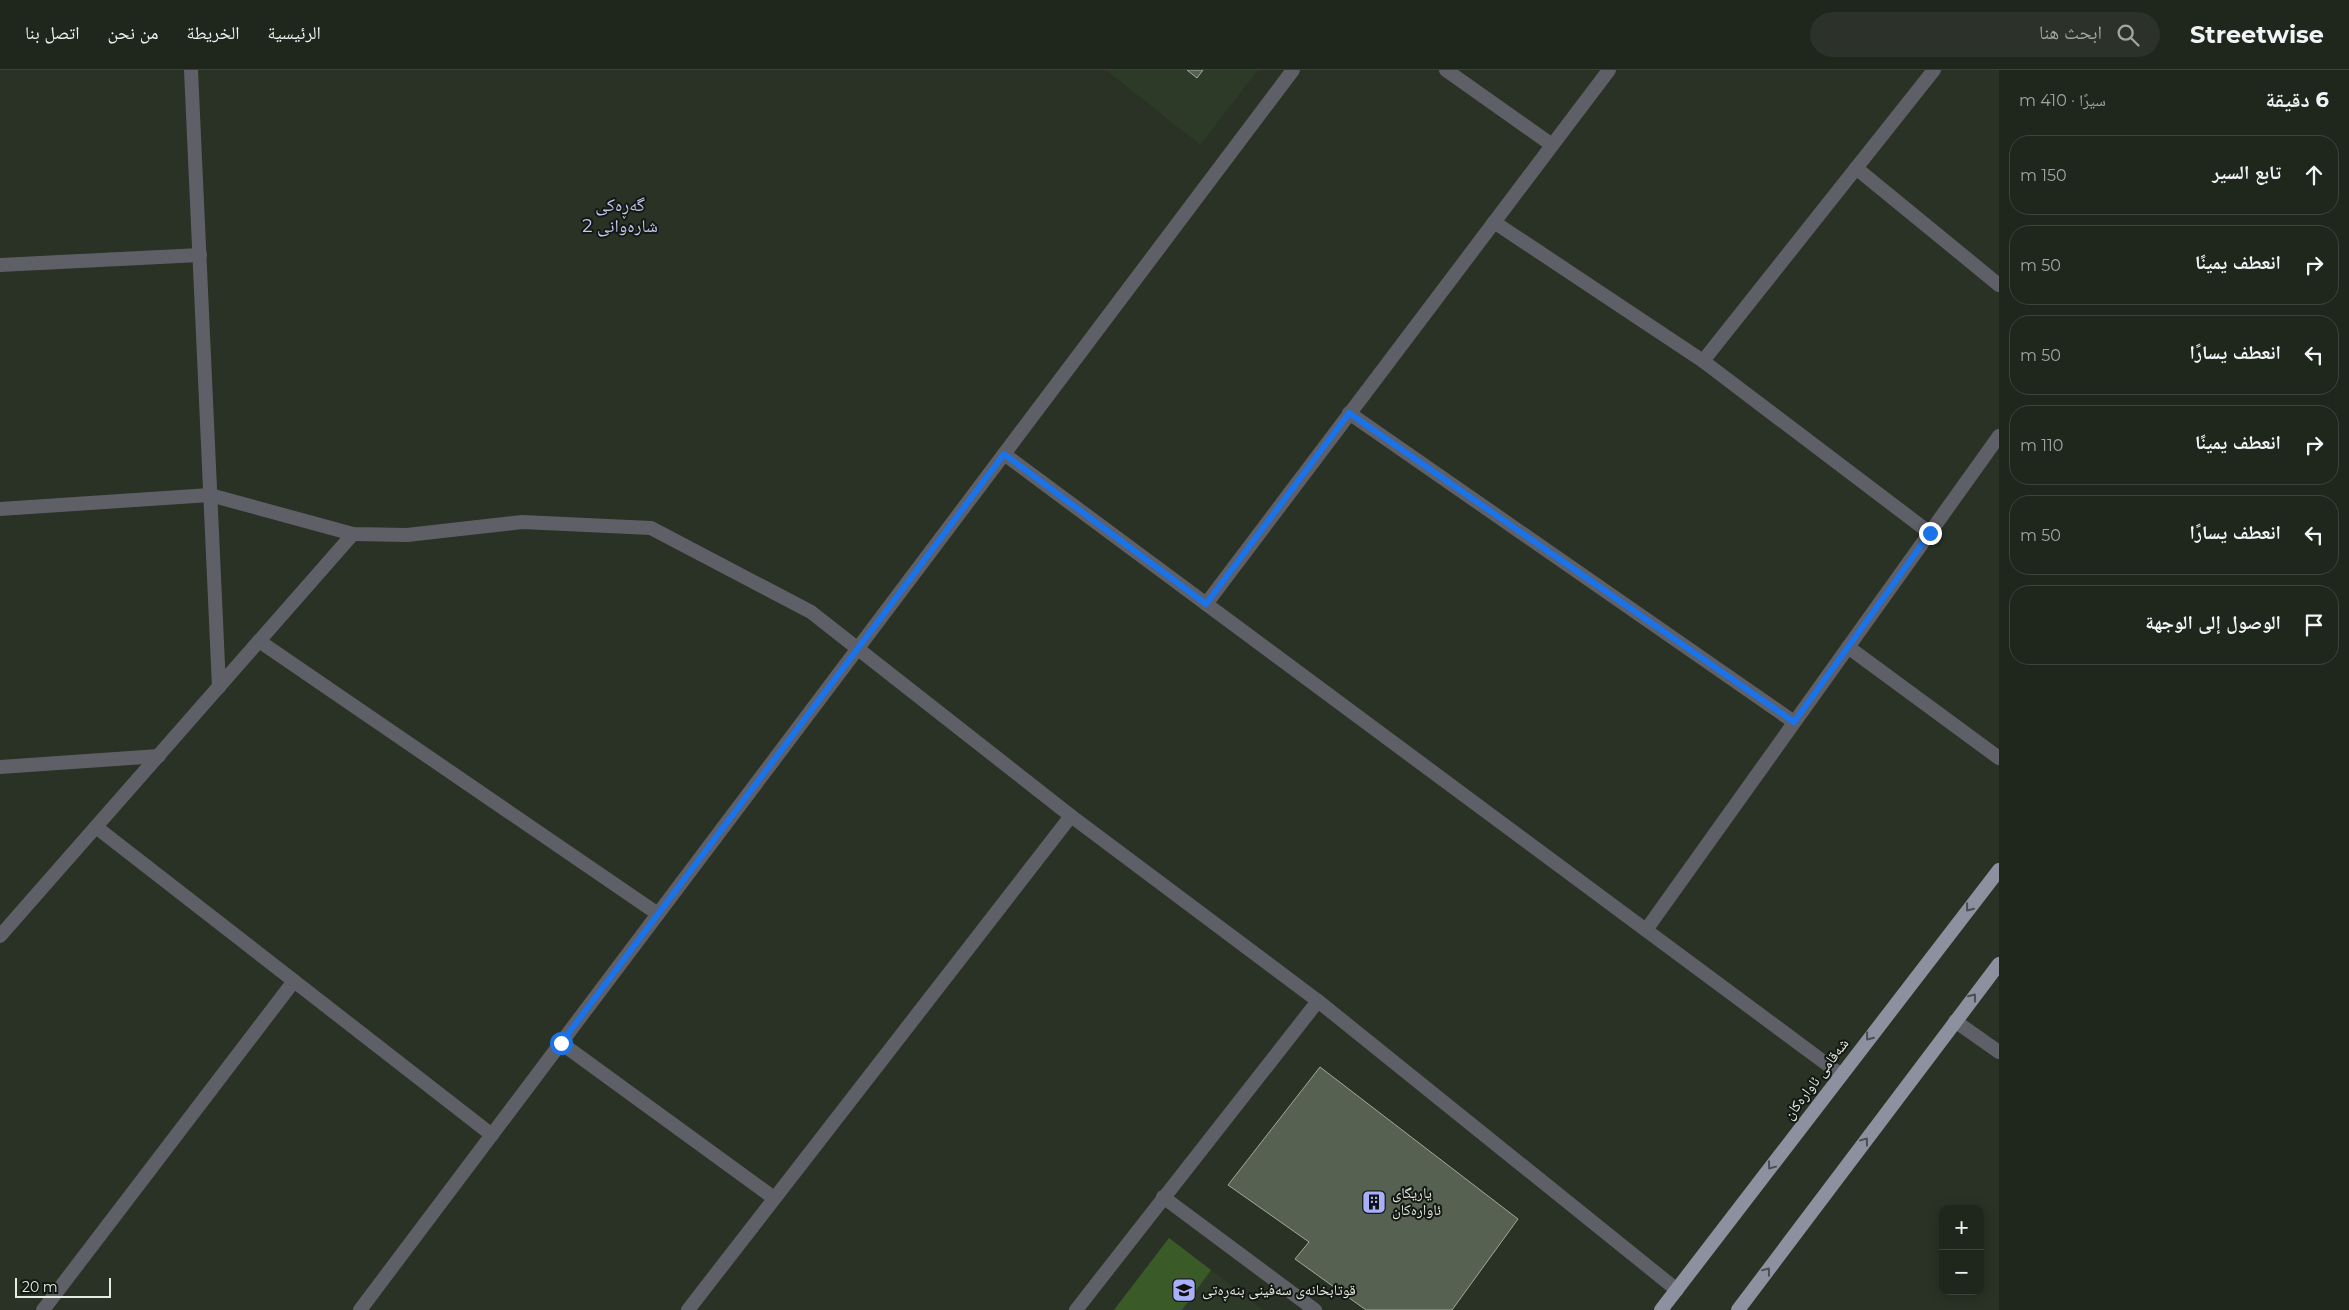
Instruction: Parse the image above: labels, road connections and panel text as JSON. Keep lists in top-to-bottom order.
{
  "streets": {
    "main road": ["شەقامی ئاوارەکان"]
  },
  "districts": ["گەڕەکی شارەوانی 2"],
  "places": {
    "building": ["یاریگای ئاوارەکان"],
    "school or university": ["قوتابخانەی سەفینی بنەڕەتی"]
  },
  "scale_bar": "20 m",
  "page": {
    "header": "Streetwise",
    "search": "ابحث هنا",
    "nav": [
      "الرئيسية",
      "الخريطة",
      "من نحن",
      "اتصل بنا"
    ],
    "heading": ["6 دقيقة", "سيرًا · 410 m"],
    "list": [
      ["تابع السير", "150 m"],
      ["انعطف يمينًا", "50 m"],
      ["انعطف يسارًا", "50 m"],
      ["انعطف يمينًا", "110 m"],
      ["انعطف يسارًا", "50 m"],
      "الوصول إلى الوجهة"
    ],
    "map_buttons": ["+", "−"],
    "scale": "20 m"
  }
}
